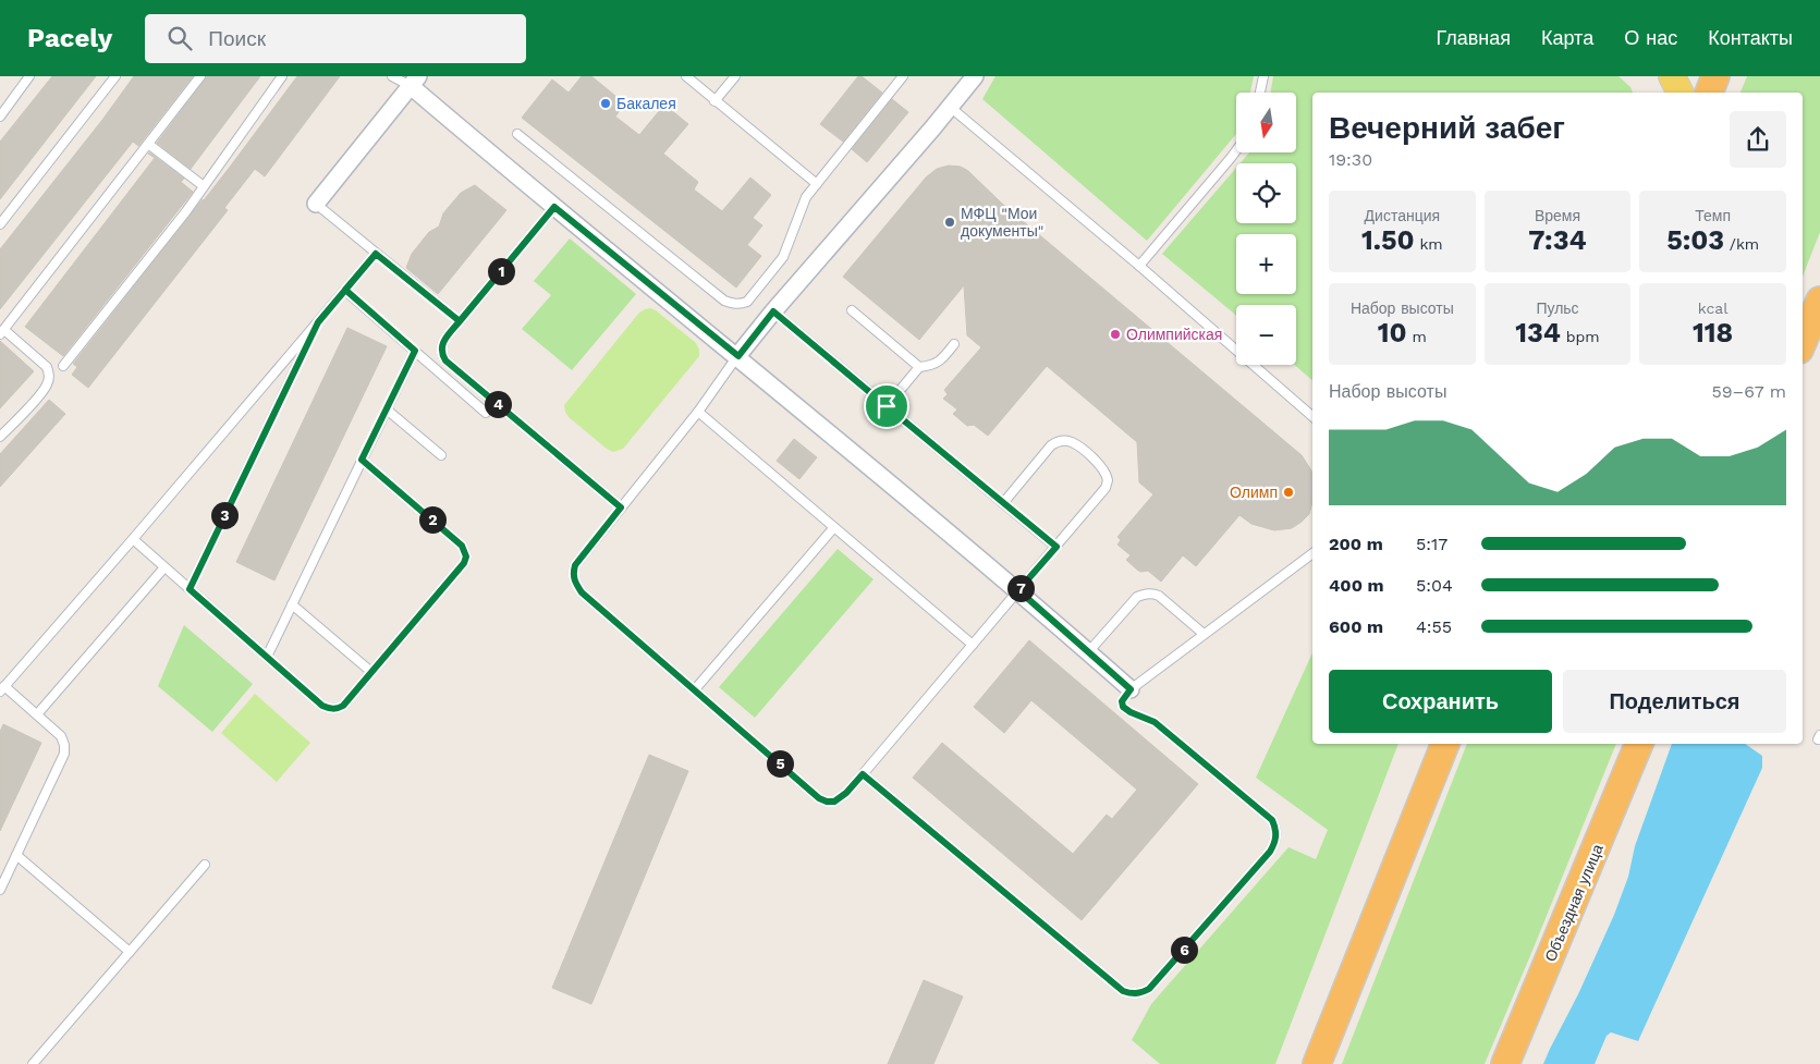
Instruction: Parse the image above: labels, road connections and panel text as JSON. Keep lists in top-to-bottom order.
{
  "streets": {
    "highway": ["Объездная улица"]
  },
  "places": [
    "Бакалея",
    "МФЦ \"Мои документы\"",
    "Олимпийская",
    "Олимп"
  ],
  "north": "bottom",
  "page": {
    "header": "Pacely",
    "search": "Поиск",
    "nav": [
      "Главная",
      "Карта",
      "О нас",
      "Контакты"
    ],
    "map_buttons": ["+", "−"],
    "heading": ["Вечерний забег", "19:30"],
    "stats": [
      ["Дистанция", "1.50 km"],
      ["Время", "7:34"],
      ["Темп", "5:03 /km"],
      ["Набор высоты", "10 m"],
      ["Пульс", "134 bpm"],
      ["kcal", "118"]
    ],
    "pins": [
      "1",
      "4",
      "3",
      "2",
      "7",
      "5",
      "6"
    ],
    "chart": ["Набор высоты", "59–67 m"],
    "list": [
      {
        "name": "200 m",
        "note": "5:17"
      },
      {
        "name": "400 m",
        "note": "5:04"
      },
      {
        "name": "600 m",
        "note": "4:55"
      }
    ],
    "buttons": ["Сохранить", "Поделиться"]
  }
}
